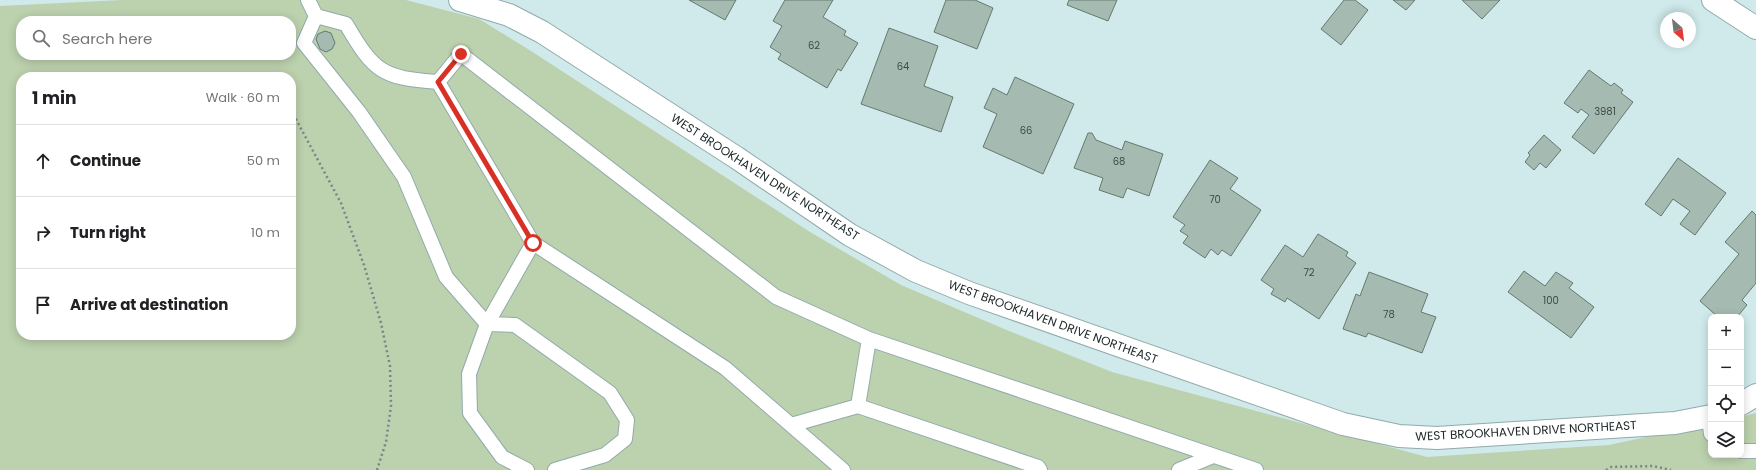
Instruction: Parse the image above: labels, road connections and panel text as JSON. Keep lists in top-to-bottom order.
{
  "streets": {
    "street": ["WEST BROOKHAVEN DRIVE NORTHEAST"]
  },
  "house_numbers": [
    "62",
    "64",
    "3981",
    "66",
    "68",
    "70",
    "72",
    "100",
    "78"
  ],
  "north": "bottom right",
  "page": {
    "search": "Search here",
    "heading": ["1 min", "Walk · 60 m"],
    "list": [
      ["Continue", "50 m"],
      ["Turn right", "10 m"],
      "Arrive at destination"
    ],
    "map_buttons": ["+", "−"]
  }
}
